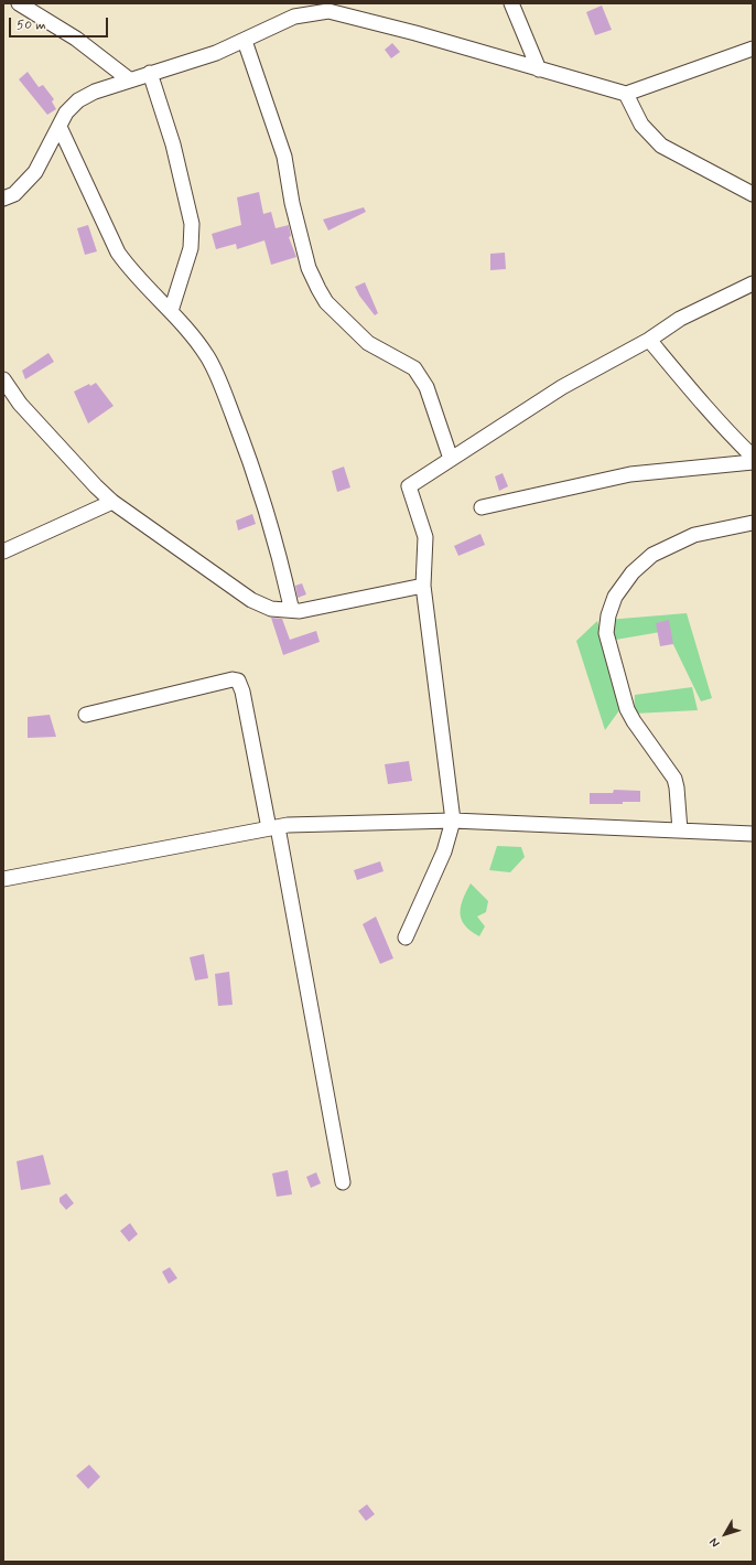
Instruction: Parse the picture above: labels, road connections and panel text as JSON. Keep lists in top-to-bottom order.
{
  "scale_bar": "50 m",
  "north": "bottom left"
}
